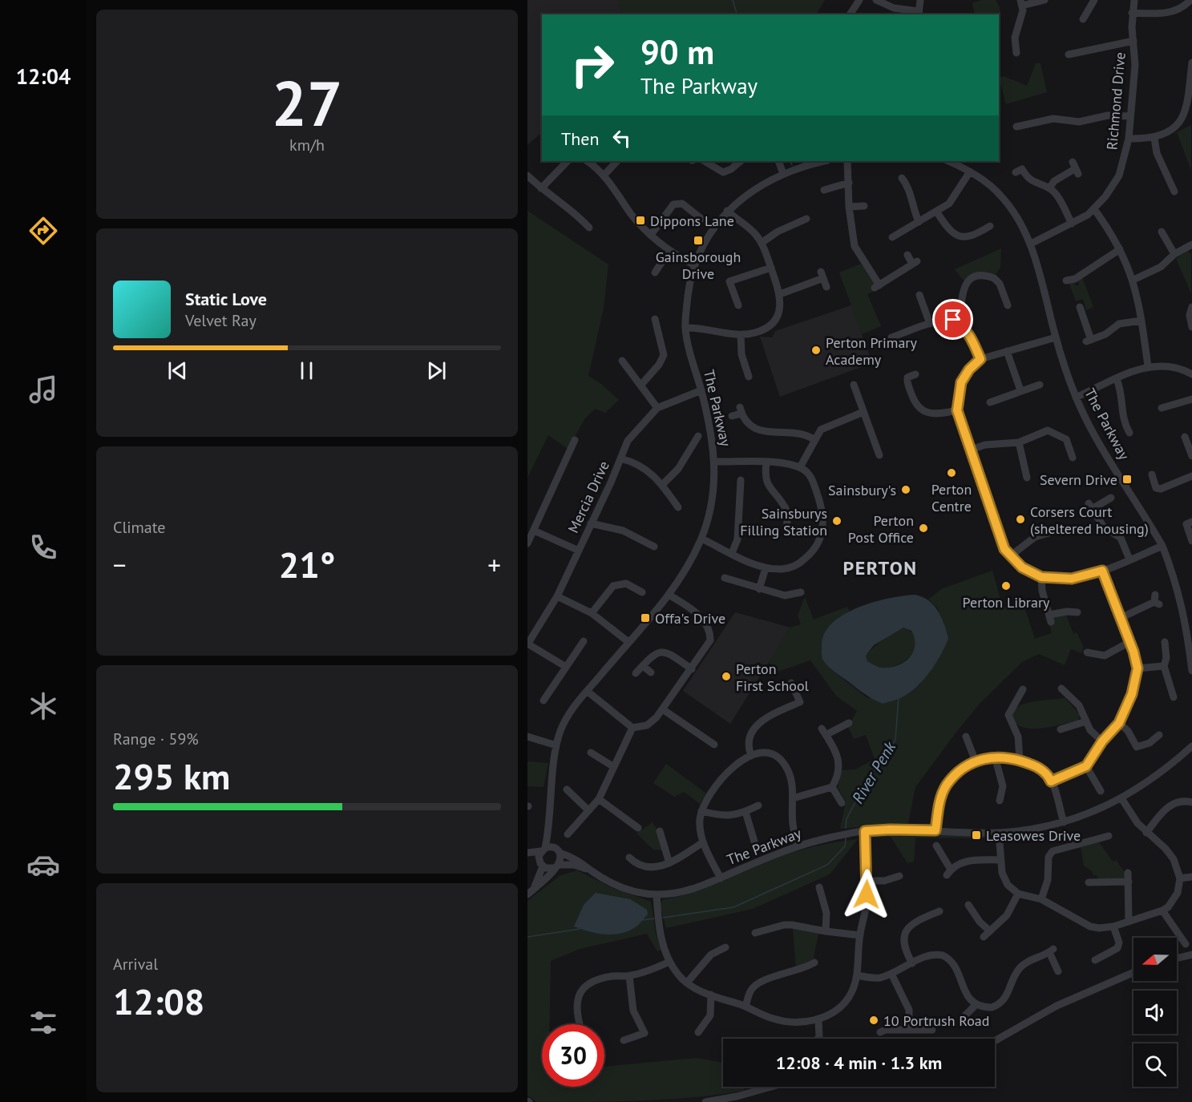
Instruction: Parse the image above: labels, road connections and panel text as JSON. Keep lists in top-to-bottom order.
{
  "streets": {
    "street": ["Richmond Drive", "The Parkway", "Mercia Drive"]
  },
  "crossings": [
    ["Richmond Drive", "The Parkway"],
    ["The Parkway", "Mercia Drive"]
  ],
  "districts": ["PERTON"],
  "water": ["River Penk"],
  "places": {
    "transit": [
      "Dippons Lane",
      "Gainsborough Drive",
      "Severn Drive",
      "Offa's Drive",
      "Leasowes Drive"
    ],
    "other": [
      "Perton Primary Academy",
      "Perton Centre",
      "Sainsbury's",
      "Corsers Court (sheltered housing)",
      "Sainsburys Filling Station",
      "Perton Post Office",
      "Perton Library",
      "Perton First School",
      "10 Portrush Road"
    ]
  },
  "north": "left",
  "page": {
    "tabs": "12:04",
    "tile": [
      ["27", "km/h"],
      "Climate",
      ["Range · 59%", "295 km"],
      ["Arrival", "12:08"]
    ],
    "turn": ["90 m", "The Parkway"],
    "then": "Then",
    "song": ["Static Love", "Velvet Ray"],
    "heat": ["−", "21°", "+"],
    "limit": "30",
    "trip": "12:08 · 4 min · 1.3 km"
  }
}
